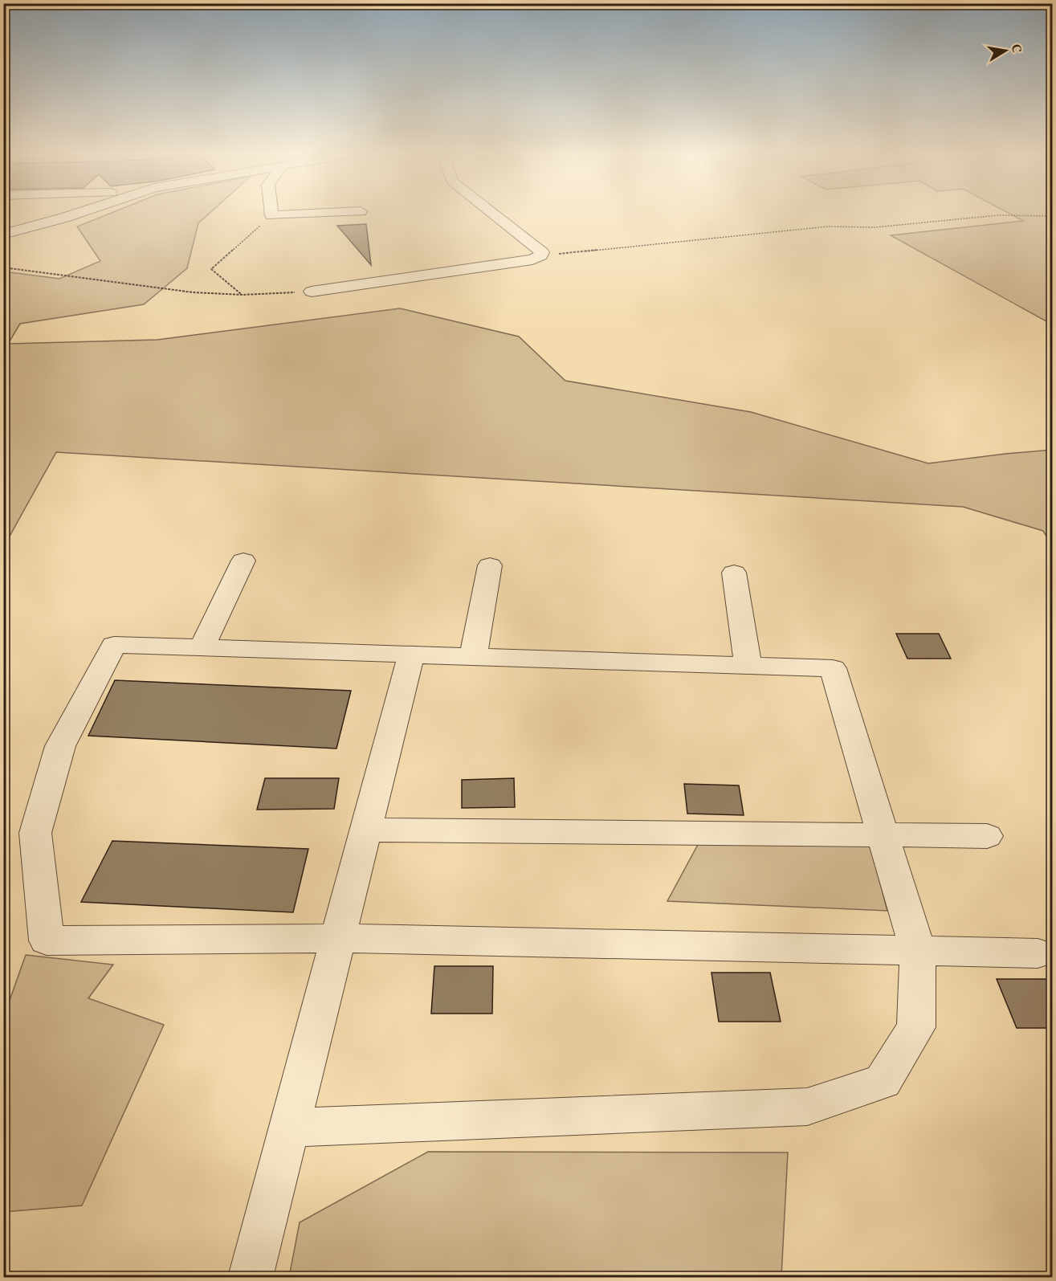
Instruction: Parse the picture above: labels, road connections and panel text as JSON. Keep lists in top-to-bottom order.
{
  "north": "right"
}
